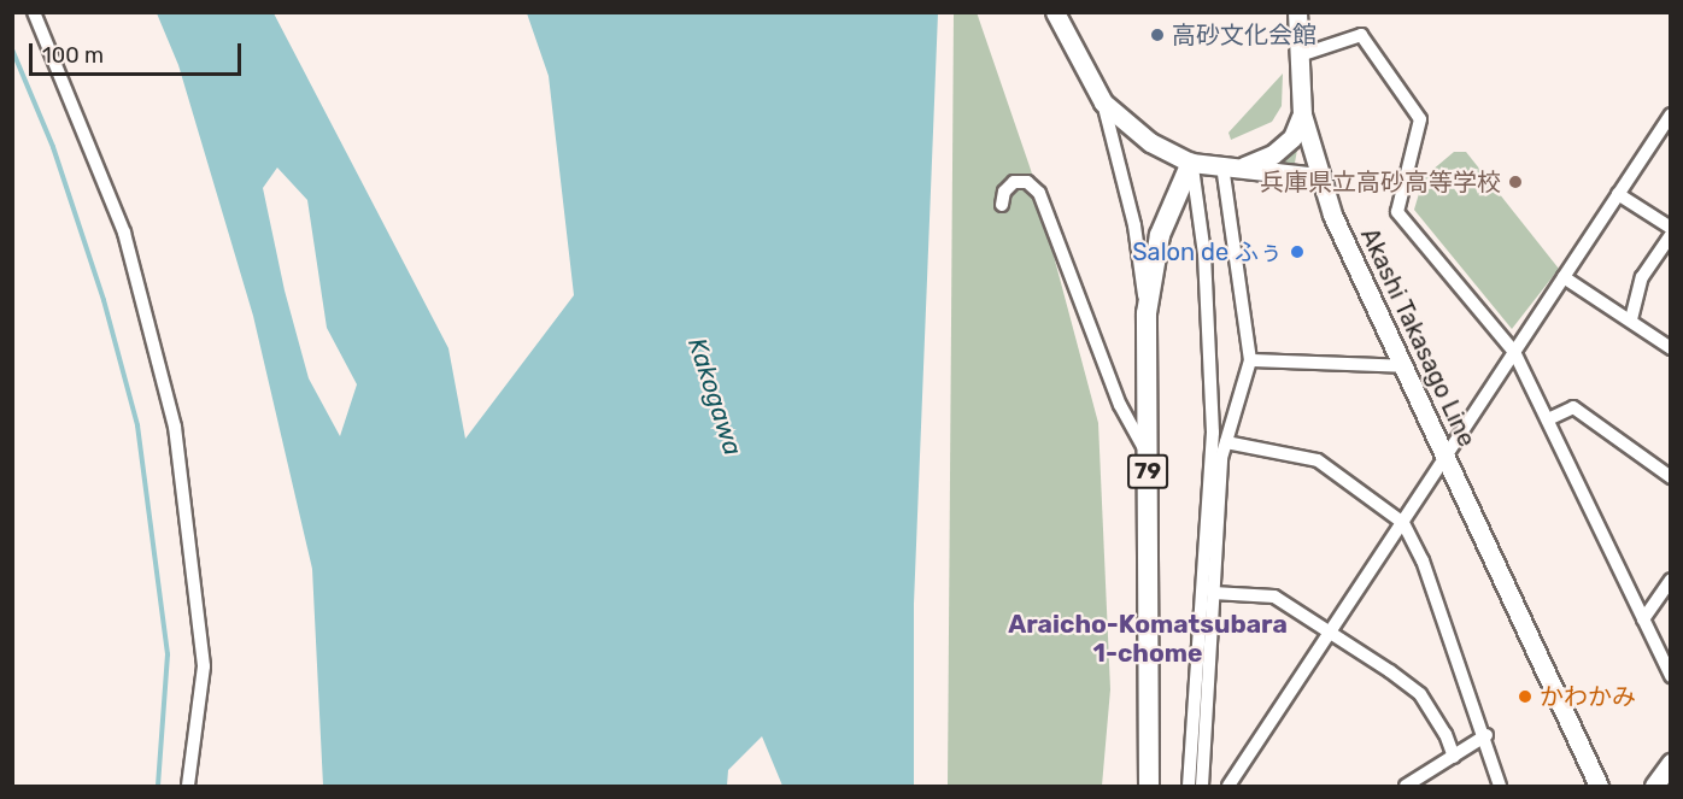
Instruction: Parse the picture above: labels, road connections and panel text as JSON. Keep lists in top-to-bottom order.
{
  "streets": {
    "main road": ["Akashi Takasago Line", "79"]
  },
  "districts": ["Araicho-Komatsubara 1-chome"],
  "water": ["Kakogawa"],
  "places": [
    "高砂文化会館",
    "兵庫県立高砂高等学校",
    "Salon de ふぅ",
    "かわかみ"
  ],
  "scale_bar": "100 m"
}
